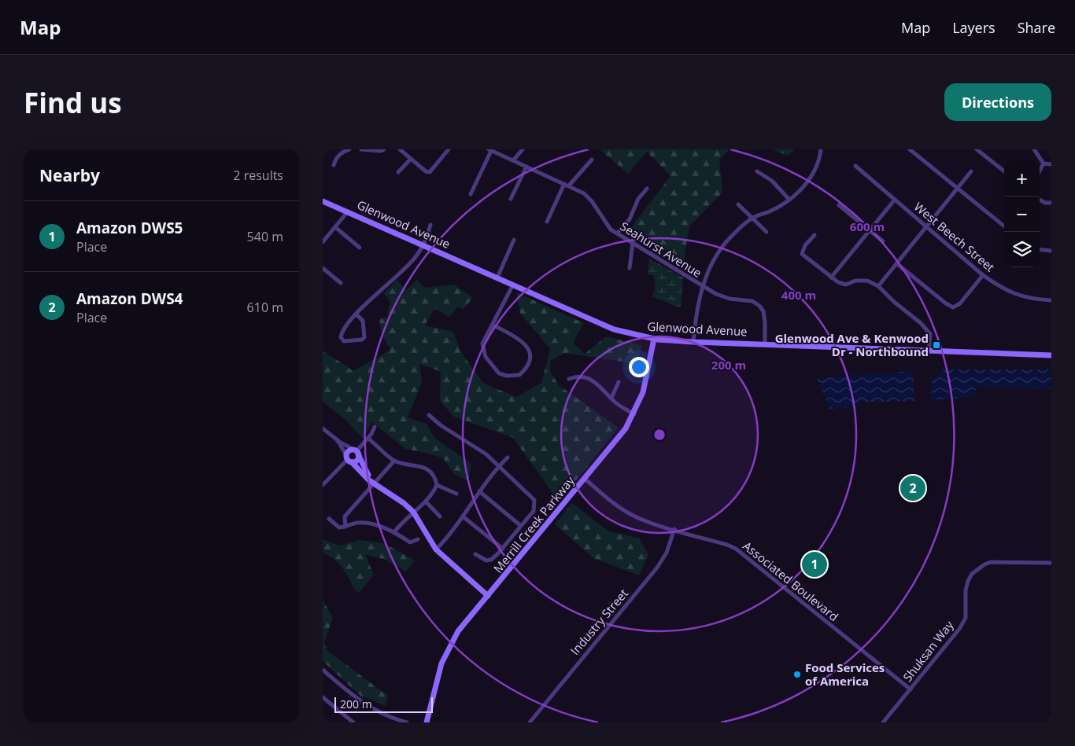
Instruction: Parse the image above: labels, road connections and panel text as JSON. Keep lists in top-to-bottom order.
{
  "streets": {
    "street": [
      "Glenwood Avenue",
      "West Beech Street",
      "Seahurst Avenue",
      "Merrill Creek Parkway",
      "Associated Boulevard",
      "Industry Street",
      "Shuksan Way"
    ]
  },
  "crossings": [
    ["Glenwood Avenue", "Seahurst Avenue"],
    ["Glenwood Avenue", "Merrill Creek Parkway"],
    ["Merrill Creek Parkway", "Associated Boulevard"],
    ["Associated Boulevard", "Industry Street"],
    ["Associated Boulevard", "Shuksan Way"]
  ],
  "places": {
    "transit": ["Glenwood Ave & Kenwood Dr - Northbound"],
    "other": ["Food Services of America"]
  },
  "scale_bar": "200 m",
  "page": {
    "header": "Map",
    "nav": ["Map", "Layers", "Share"],
    "buttons": "Directions",
    "title": "Find us",
    "heading": ["Nearby", "2 results"],
    "map_buttons": ["+", "−"],
    "list": [
      {
        "mark": "1",
        "name": "Amazon DWS5",
        "note": "Place",
        "value": "540 m"
      },
      {
        "mark": "2",
        "name": "Amazon DWS4",
        "note": "Place",
        "value": "610 m"
      }
    ],
    "pins": ["2", "1"],
    "scale": "200 m"
  },
  "rings": ["600 m", "400 m", "200 m"]
}
